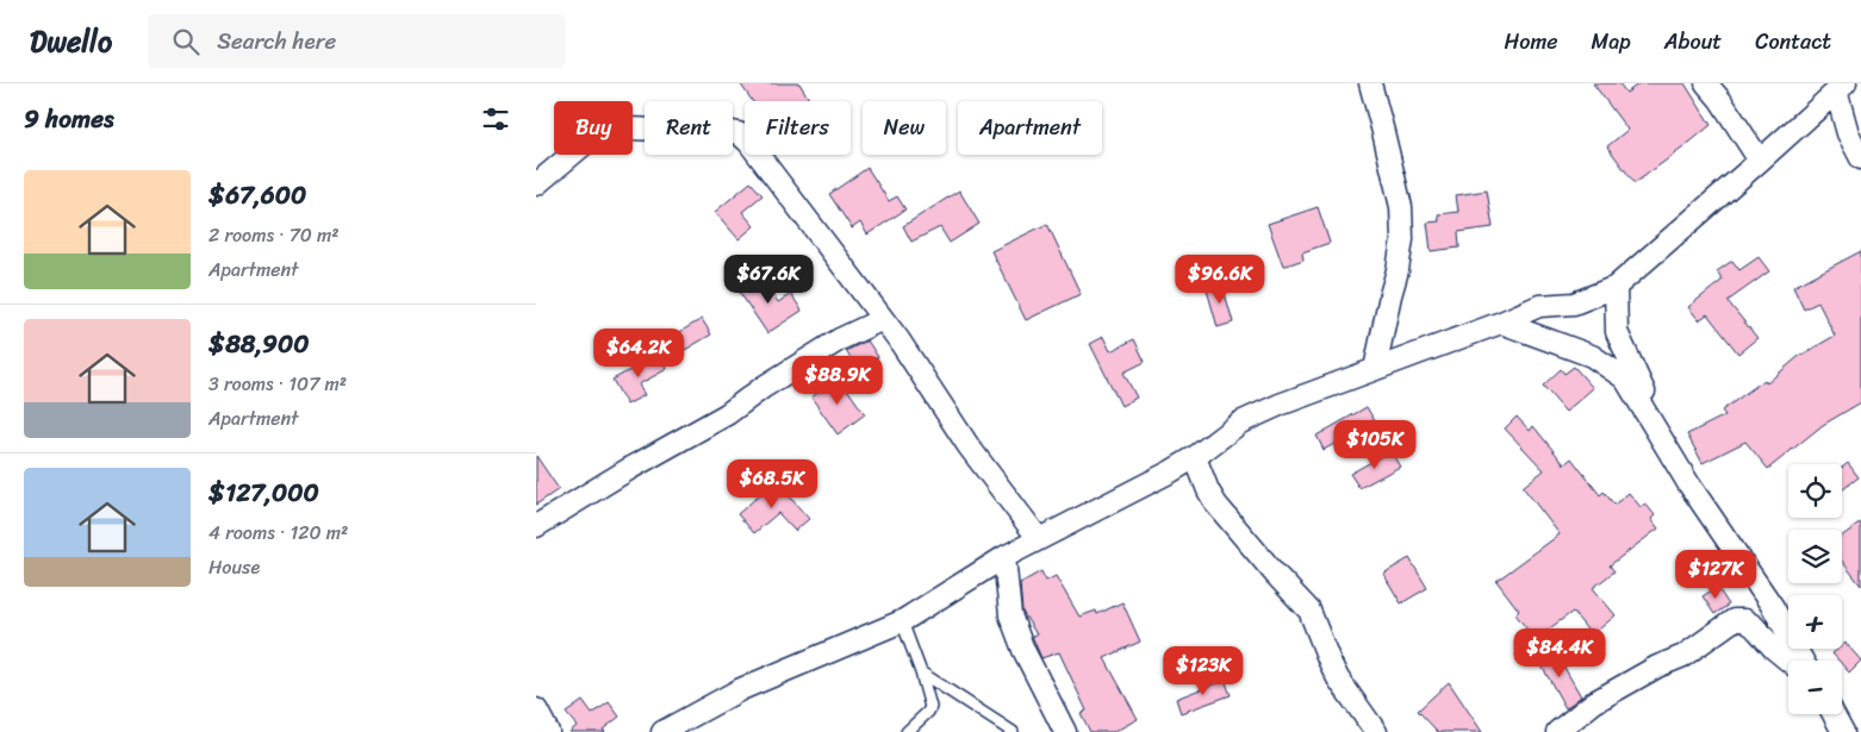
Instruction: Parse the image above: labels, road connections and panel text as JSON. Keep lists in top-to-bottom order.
{
  "page": {
    "header": "Dwello",
    "search": "Search here",
    "nav": [
      "Home",
      "Map",
      "About",
      "Contact"
    ],
    "heading": "9 homes",
    "chip": [
      "Buy",
      "Rent",
      "Filters",
      "New",
      "Apartment"
    ],
    "list": [
      {
        "name": "$67,600",
        "note": "2 rooms · 70 m² · Apartment"
      },
      {
        "name": "$88,900",
        "note": "3 rooms · 107 m² · Apartment"
      },
      {
        "name": "$127,000",
        "note": "4 rooms · 120 m² · House"
      }
    ],
    "price": [
      "$67.6K",
      "$96.6K",
      "$64.2K",
      "$88.9K",
      "$105K",
      "$68.5K",
      "$127K",
      "$84.4K",
      "$123K"
    ],
    "map_buttons": ["+", "−"]
  }
}
